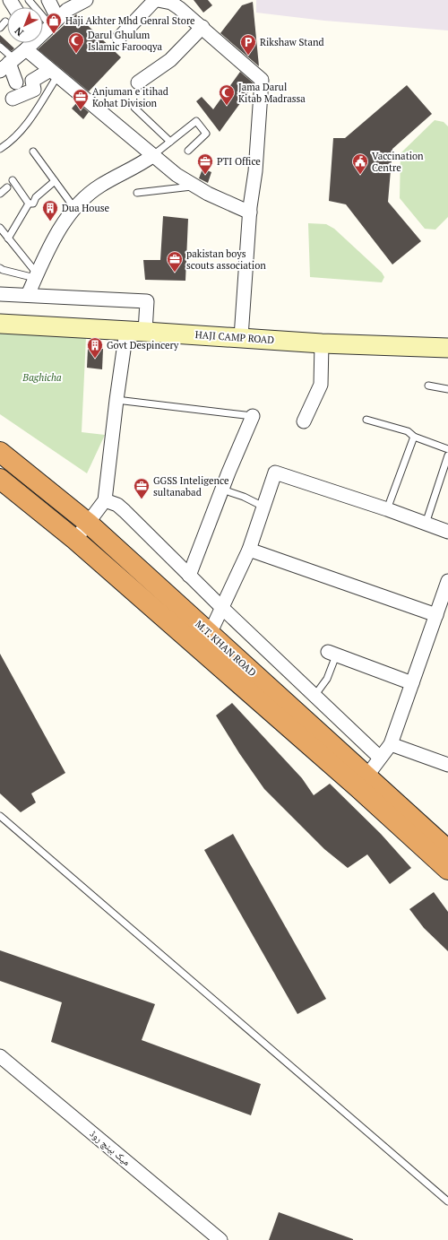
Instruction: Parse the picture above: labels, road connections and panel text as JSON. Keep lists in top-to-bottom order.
{
  "streets": {
    "highway": ["M.T. KHAN ROAD"],
    "street": ["HAJI CAMP ROAD", "میک ہینچ روڈ"]
  },
  "parks": ["Baghicha"],
  "places": {
    "shop": ["Haji Akhter Mhd Genral Store"],
    "mosque": ["Darul Ghulum Islamic Farooqya", "Jama Darul Kitab Madrassa"],
    "parking": ["Rikshaw Stand"],
    "office": [
      "Anjuman e itihad Kohat Division",
      "PTI Office",
      "pakistan boys scouts association",
      "GGSS Inteligence sultanabad"
    ],
    "public building": ["Vaccination Centre"],
    "building": ["Dua House", "Govt Despincery"]
  },
  "north": "bottom left"
}
